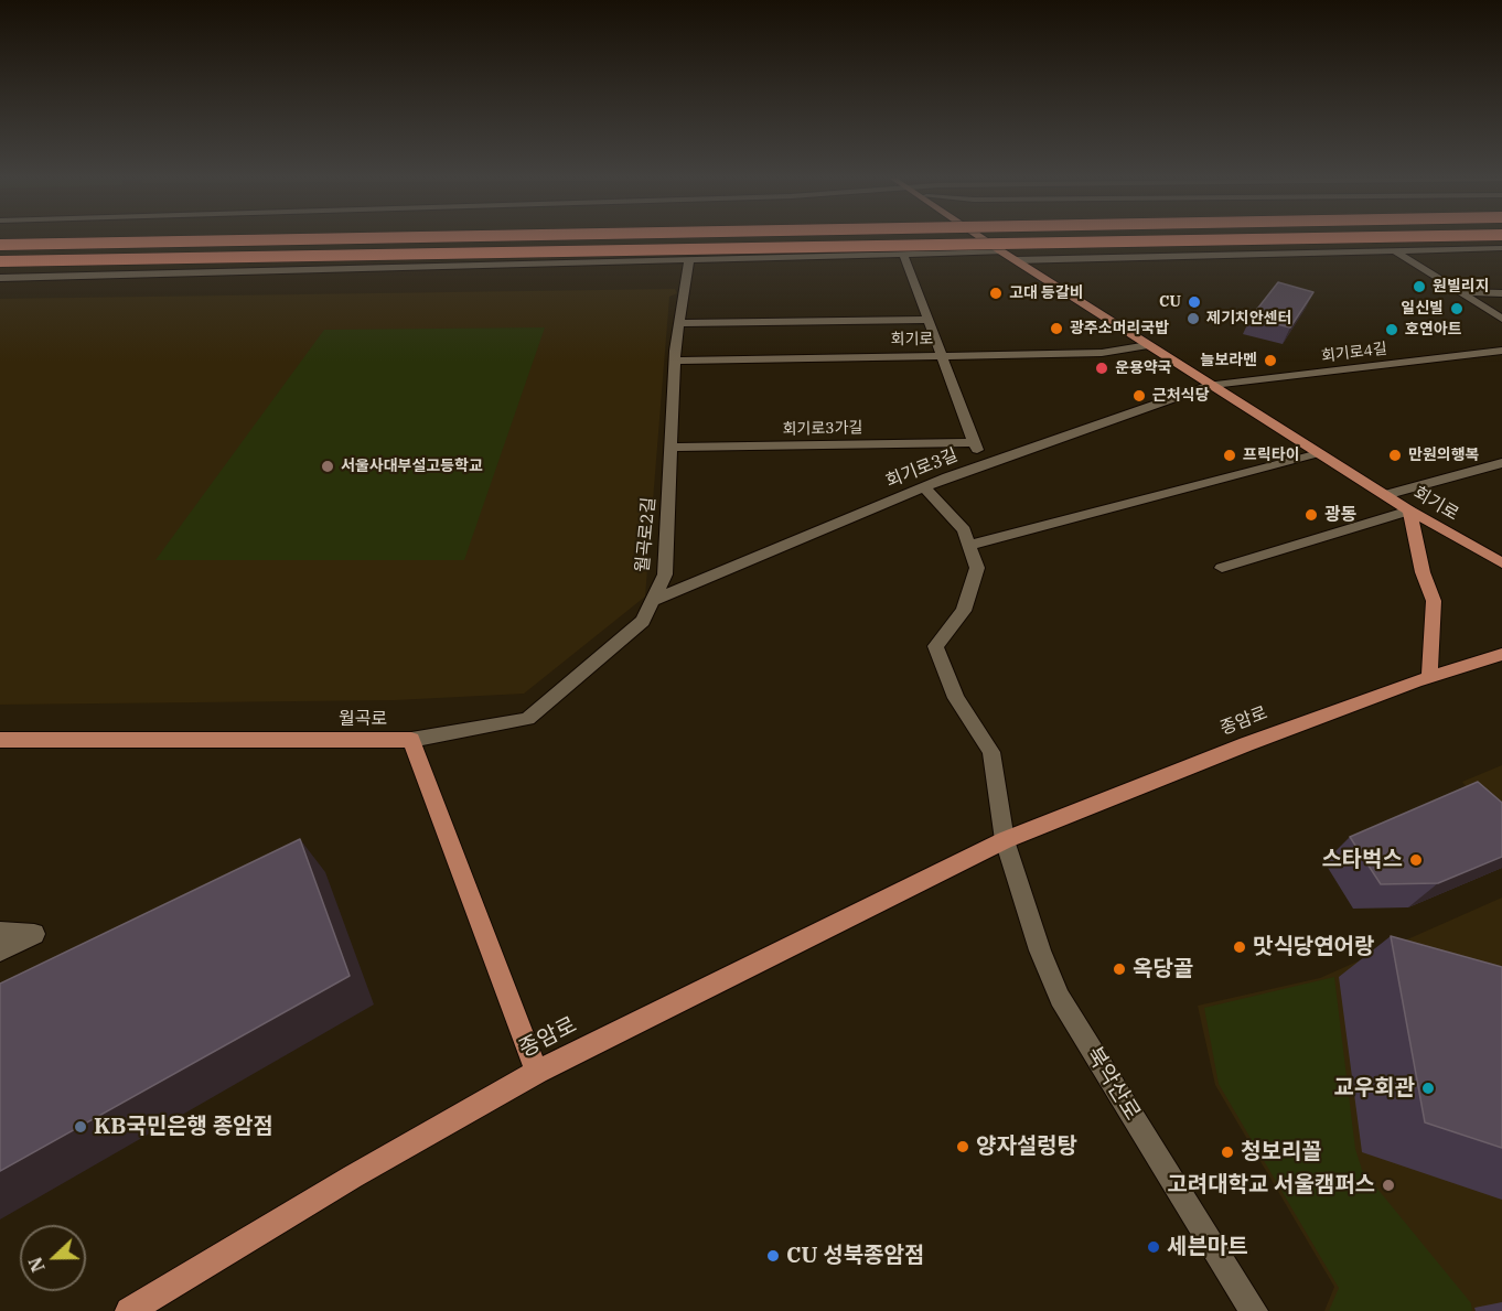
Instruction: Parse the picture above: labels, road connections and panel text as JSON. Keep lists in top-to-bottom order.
{
  "streets": {
    "main road": ["회기로", "월곡로", "종암로"],
    "street": [
      "회기로4길",
      "회기로3가길",
      "회기로3길",
      "월곡로2길",
      "북악산로"
    ]
  },
  "crossings": [
    ["회기로", "회기로4길"],
    ["회기로", "회기로3길"],
    ["회기로", "월곡로2길"],
    ["회기로4길", "회기로3길"],
    ["회기로3가길", "월곡로2길"],
    ["회기로3길", "월곡로2길"],
    ["월곡로2길", "월곡로"],
    ["월곡로", "종암로"],
    ["종암로", "북악산로"]
  ],
  "places": [
    "원빌리지",
    "고대 등갈비",
    "CU",
    "일신빌",
    "제기치안센터",
    "광주소머리국밥",
    "호연아트",
    "늘보라멘",
    "운용약국",
    "근처식당",
    "프릭타이",
    "만원의행복",
    "서울사대부설고등학교",
    "광동",
    "스타벅스",
    "맛식당연어랑",
    "옥당골",
    "교우회관",
    "KB국민은행 종암점",
    "양자설렁탕",
    "청보리꼴",
    "고려대학교 서울캠퍼스",
    "세븐마트",
    "CU 성북종암점"
  ],
  "north": "left"
}
